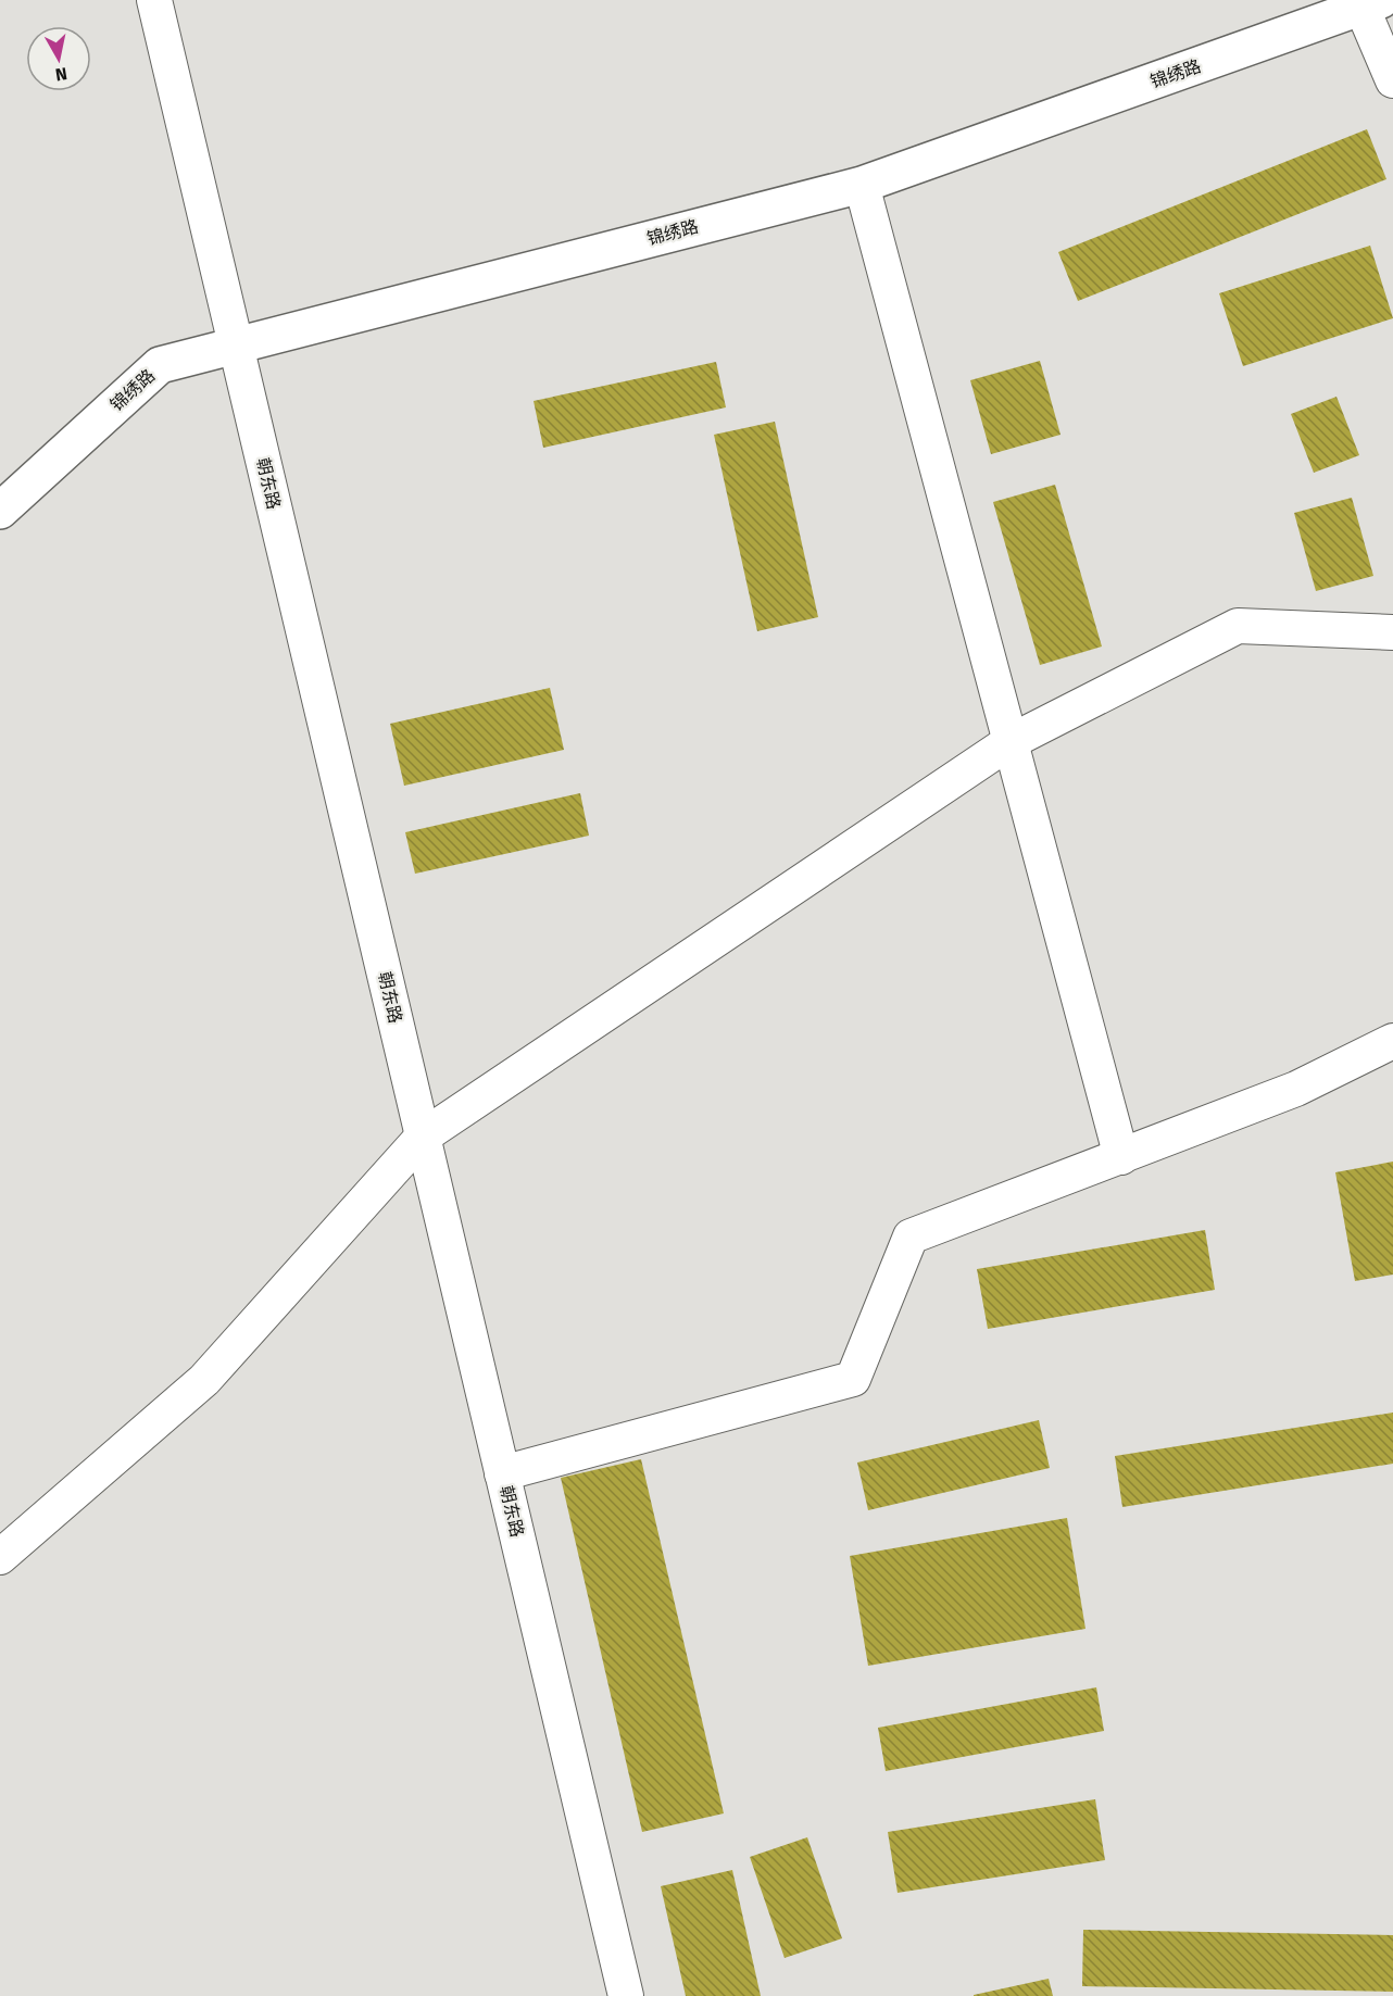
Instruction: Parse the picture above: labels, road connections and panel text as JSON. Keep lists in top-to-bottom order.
{
  "streets": {
    "main road": ["锦绣路"],
    "street": ["朝东路"]
  },
  "crossings": [
    ["锦绣路", "朝东路"]
  ],
  "north": "bottom"
}
